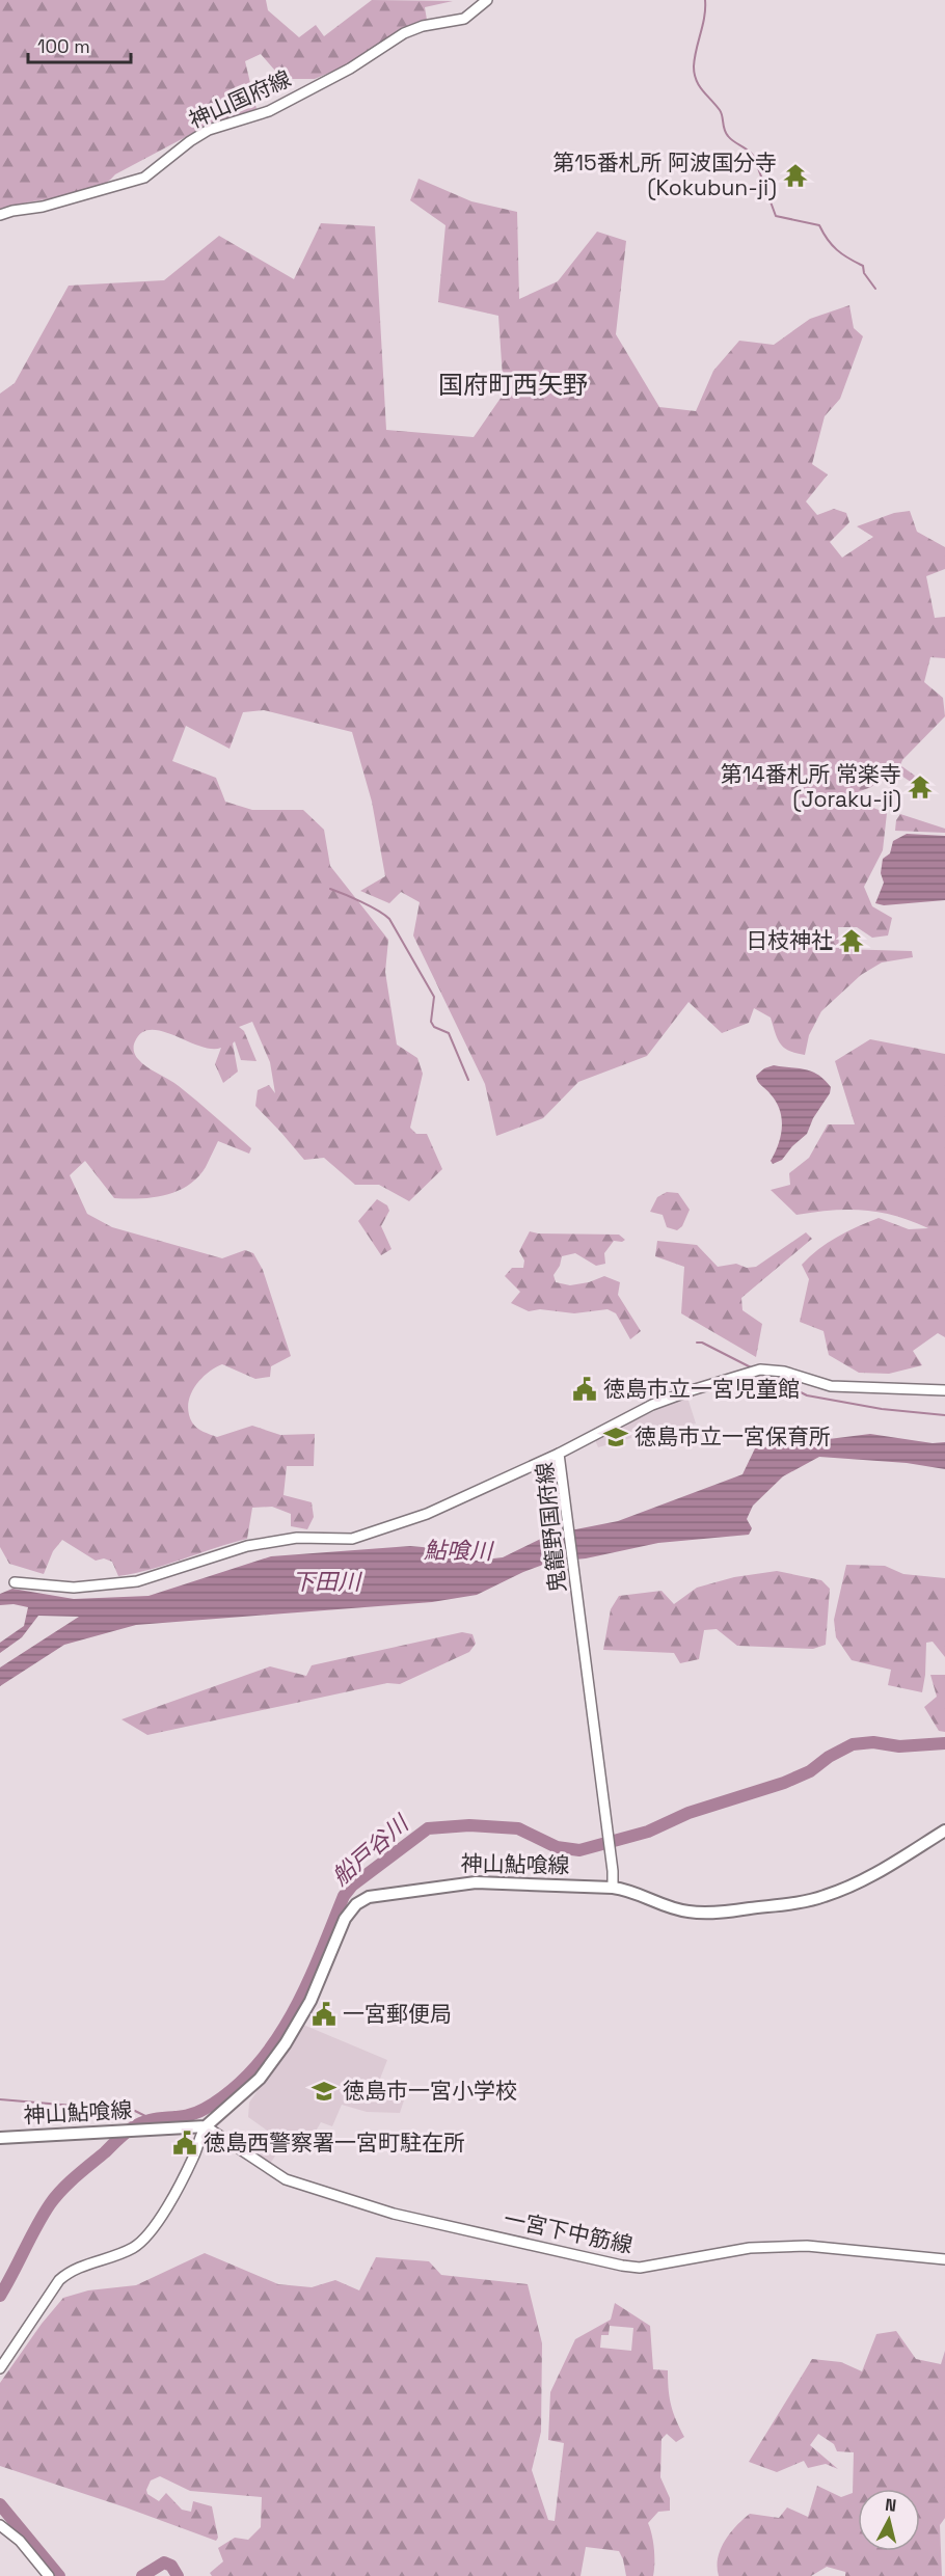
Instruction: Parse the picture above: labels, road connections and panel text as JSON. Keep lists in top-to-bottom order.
{
  "streets": {
    "main road": [
      "神山国府線",
      "鬼籠野国府線",
      "神山鮎喰線",
      "一宮下中筋線"
    ]
  },
  "crossings": [
    ["鬼籠野国府線", "神山鮎喰線"],
    ["神山鮎喰線", "一宮下中筋線"]
  ],
  "districts": ["国府町西矢野"],
  "water": ["鮎喰川", "下田川", "船戸谷川"],
  "places": {
    "temple": ["第15番札所 阿波国分寺 (Kokubun-ji)", "第14番札所 常楽寺 (Joraku-ji)", "日枝神社"],
    "public building": ["徳島市立一宮児童館", "一宮郵便局", "徳島西警察署一宮町駐在所"],
    "school or university": ["徳島市立一宮保育所", "徳島市一宮小学校"]
  },
  "scale_bar": "100 m",
  "north": "top"
}
